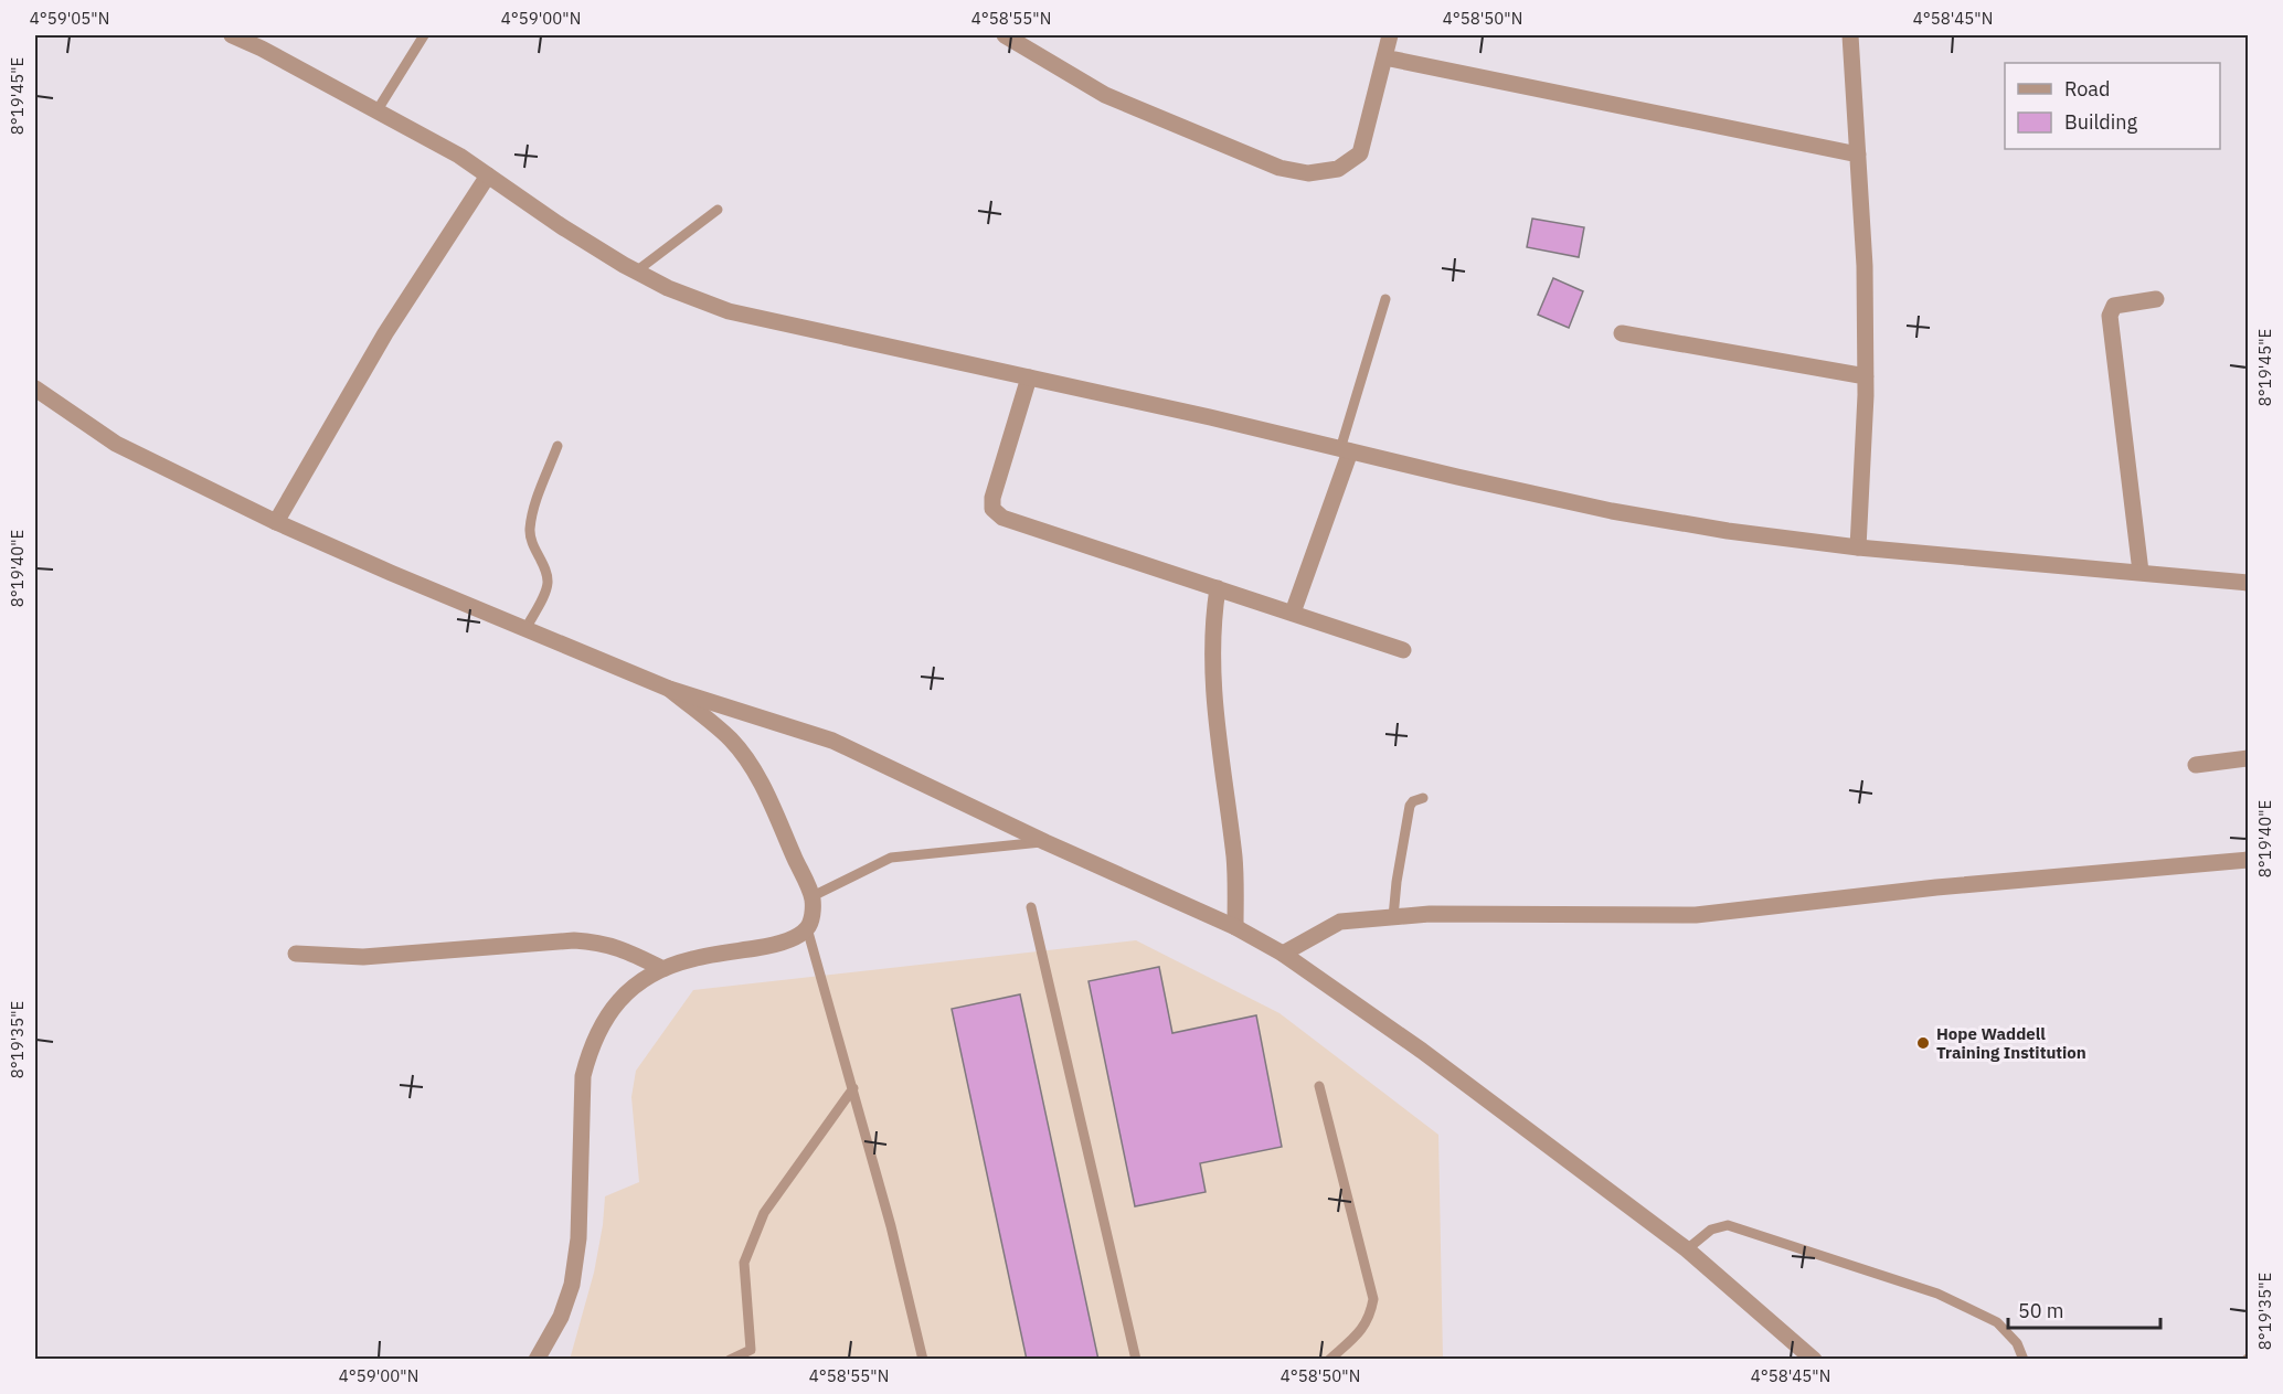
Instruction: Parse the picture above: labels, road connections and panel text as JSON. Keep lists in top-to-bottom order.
{
  "places": ["Hope Waddell Training Institution"],
  "legend": ["Road", "Building"],
  "scale_bar": "50 m",
  "coordinates": [
    "4°59'05\"N",
    "4°59'00\"N",
    "4°58'55\"N",
    "4°58'50\"N",
    "4°58'45\"N",
    "8°19'45\"E",
    "8°19'40\"E",
    "8°19'35\"E"
  ]
}
